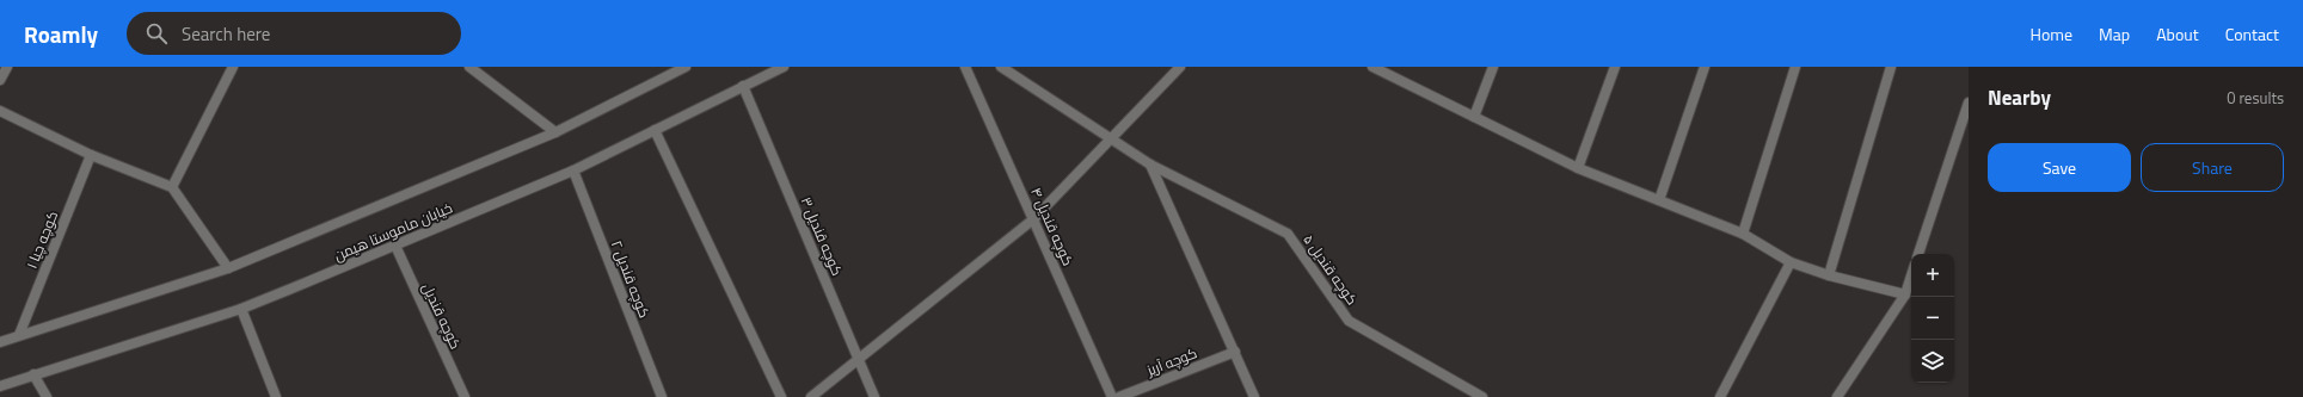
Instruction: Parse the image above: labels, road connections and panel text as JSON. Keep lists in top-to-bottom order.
{
  "streets": {
    "street": [
      "کوچه قندیل ۴",
      "خیابان ماموستا هیمن",
      "کوچه قندیل ۳",
      "کوچه چیا ۱",
      "کوچه قندیل ۵",
      "کوچه قندیل ۲",
      "کوچه قندیل",
      "کوچه آریز"
    ]
  },
  "crossings": [
    ["خیابان ماموستا هیمن", "کوچه قندیل ۳"],
    ["خیابان ماموستا هیمن", "کوچه چیا ۱"],
    ["خیابان ماموستا هیمن", "کوچه قندیل ۲"],
    ["خیابان ماموستا هیمن", "کوچه قندیل"]
  ],
  "page": {
    "header": "Roamly",
    "search": "Search here",
    "nav": [
      "Home",
      "Map",
      "About",
      "Contact"
    ],
    "heading": ["Nearby", "0 results"],
    "buttons": ["Save", "Share"],
    "map_buttons": ["+", "−"]
  }
}
